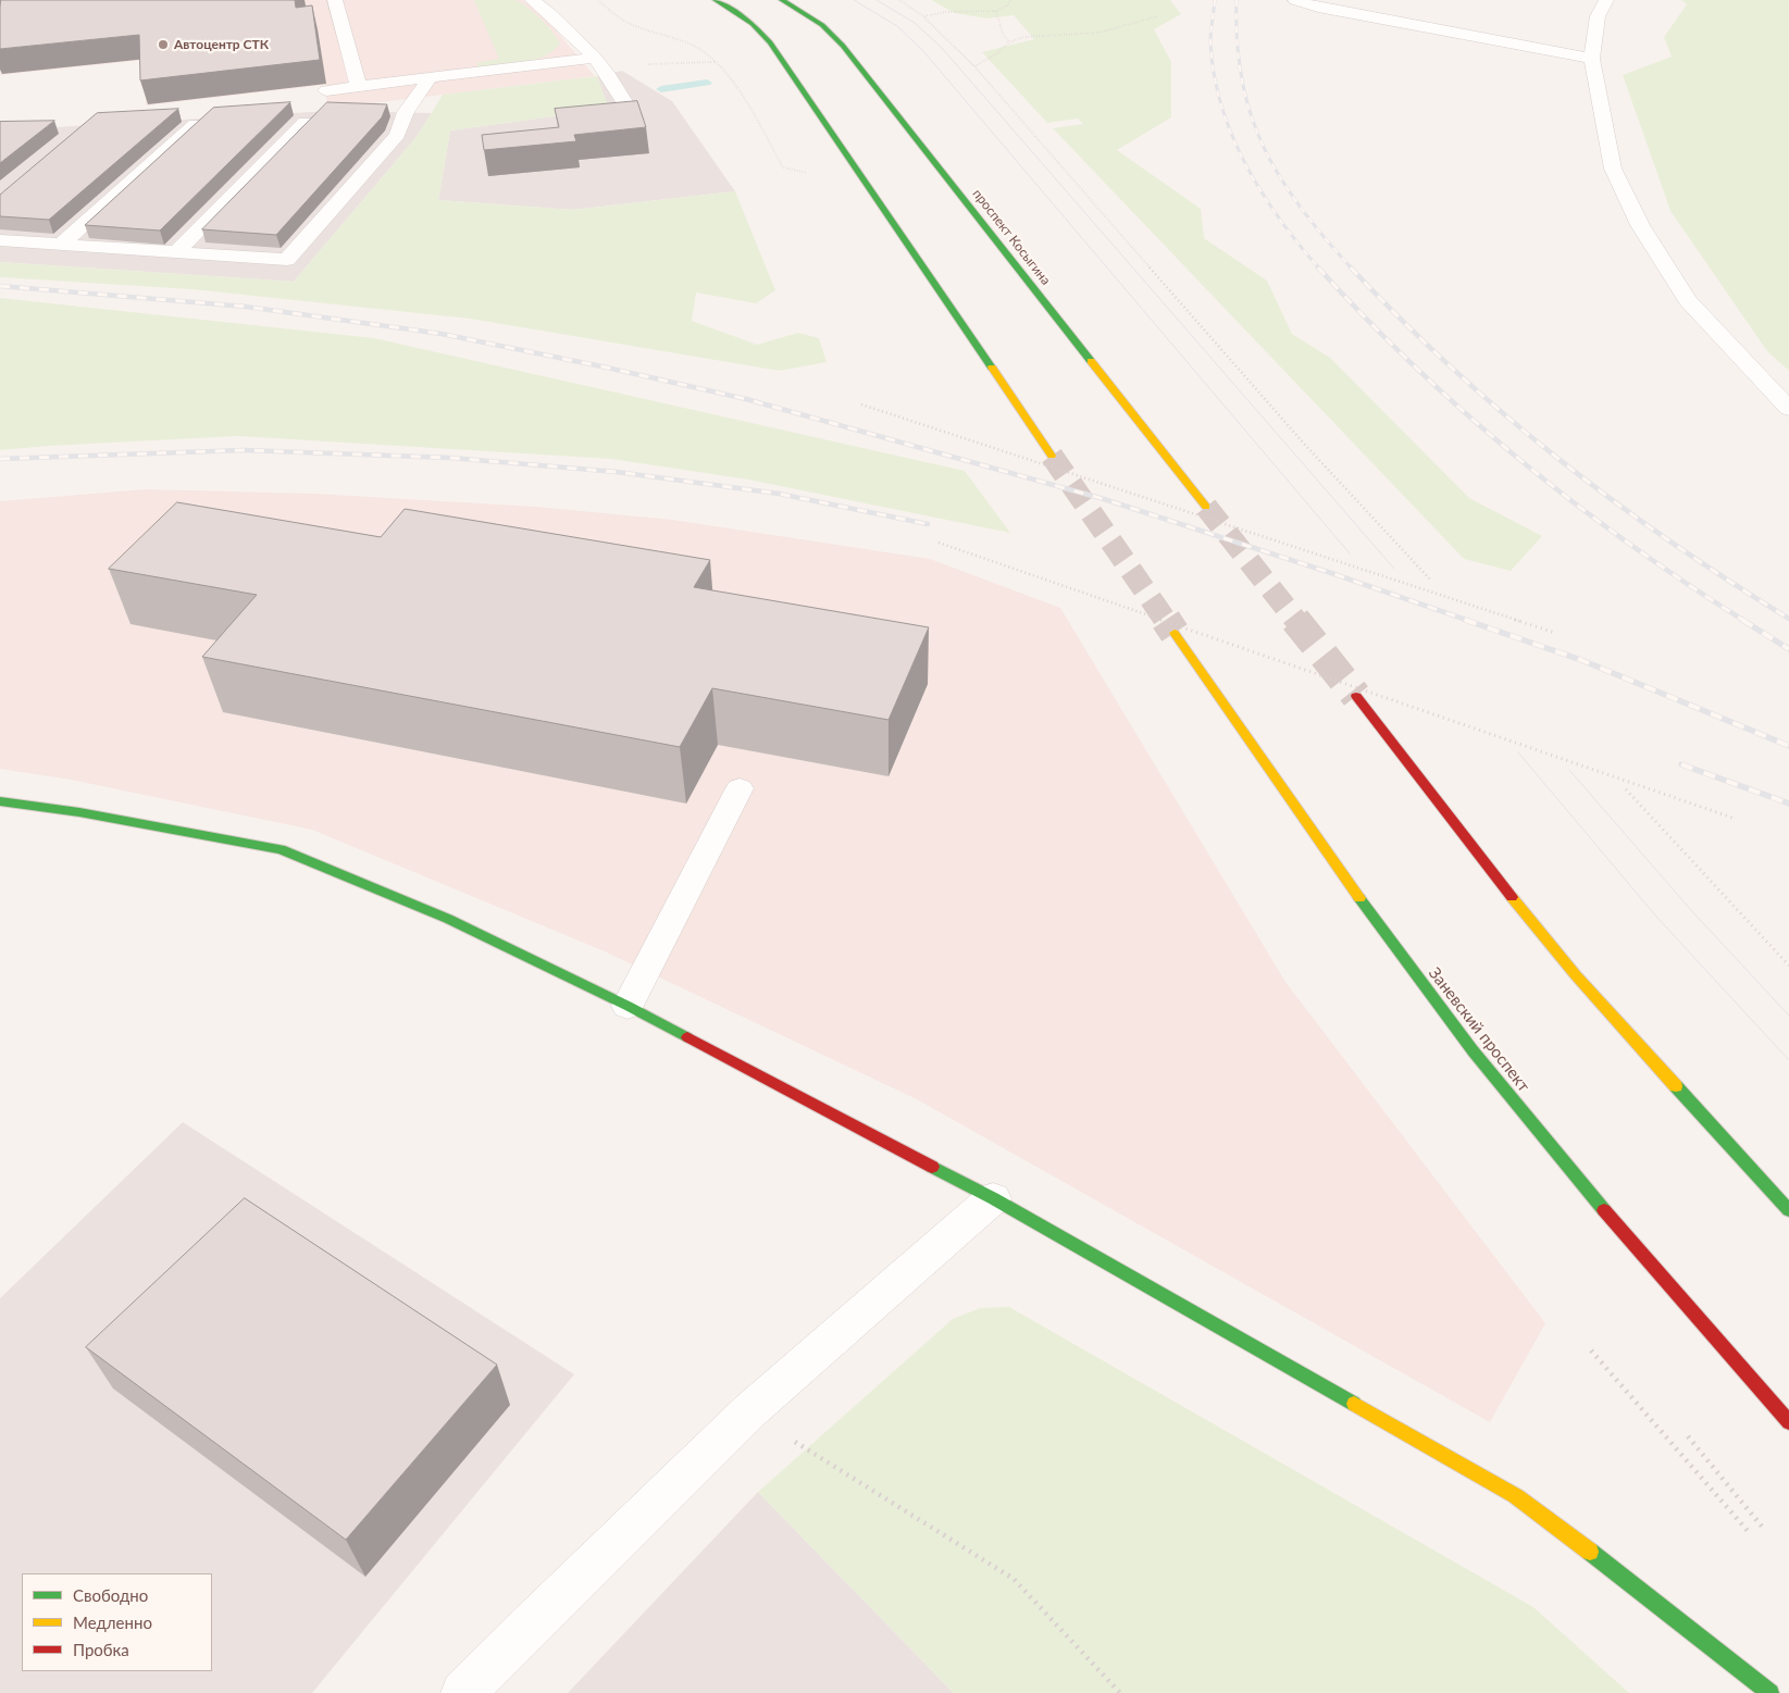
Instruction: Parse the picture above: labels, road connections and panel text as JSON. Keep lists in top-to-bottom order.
{
  "streets": {
    "main road": ["проспект Косыгина", "Заневский проспект"]
  },
  "places": ["Автоцентр СТК"],
  "legend": ["Свободно", "Медленно", "Пробка"]
}
